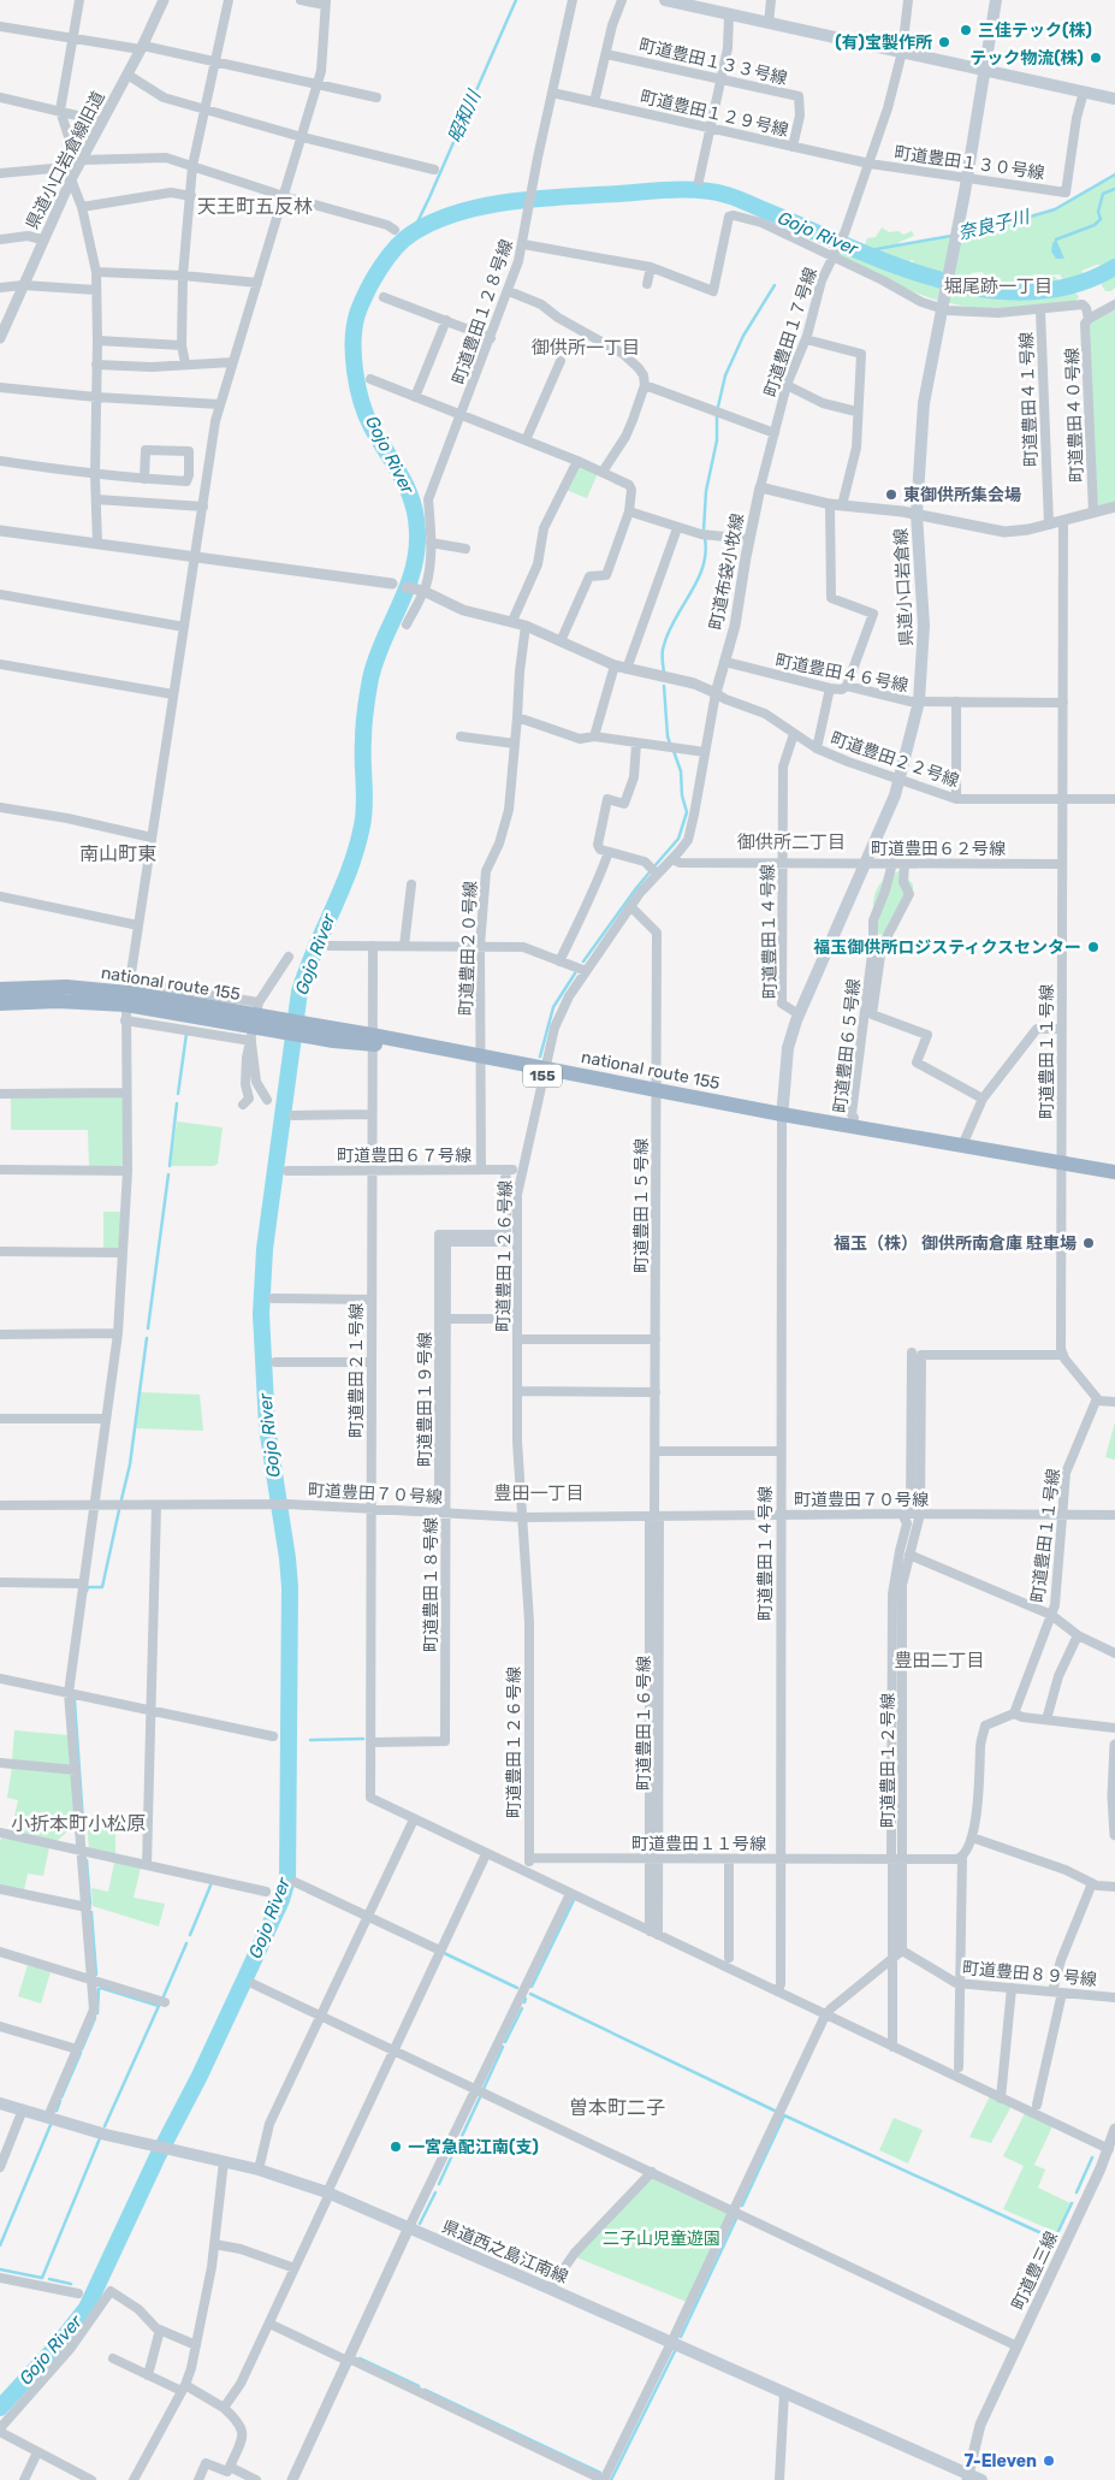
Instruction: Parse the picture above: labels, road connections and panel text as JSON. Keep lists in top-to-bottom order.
{
  "streets": {
    "highway": ["national route 155", "155"],
    "main road": ["県道小口岩倉線", "県道西之島江南線"],
    "street": [
      "町道豊田１３３号線",
      "町道豊田１２９号線",
      "県道小口岩倉線旧道",
      "町道豊田１３０号線",
      "町道豊田１２８号線",
      "町道豊田１７号線",
      "町道豊田４１号線",
      "町道豊田４０号線",
      "町道布袋小牧線",
      "町道豊田４６号線",
      "町道豊田２２号線",
      "町道豊田６２号線",
      "町道豊田１４号線",
      "町道豊田２０号線",
      "町道豊田６５号線",
      "町道豊田１１号線",
      "町道豊田６７号線",
      "町道豊田１５号線",
      "町道豊田１２６号線",
      "町道豊田２１号線",
      "町道豊田１９号線",
      "町道豊田７０号線",
      "町道豊田１８号線",
      "町道豊田１２号線",
      "町道豊田８９号線",
      "町道豊三線"
    ]
  },
  "crossings": [
    ["町道豊田１３３号線", "町道豊田１２９号線"],
    ["町道豊田１２９号線", "町道豊田１３０号線"],
    ["町道豊田１２９号線", "町道豊田１２８号線"],
    ["町道豊田１２９号線", "町道豊田１７号線"],
    ["町道豊田１３０号線", "町道豊田１７号線"],
    ["町道豊田１３０号線", "県道小口岩倉線"],
    ["町道豊田１７号線", "町道布袋小牧線"],
    ["町道布袋小牧線", "町道豊田４６号線"],
    ["町道布袋小牧線", "町道豊田２２号線"],
    ["町道布袋小牧線", "町道豊田１２６号線"],
    ["県道小口岩倉線", "町道豊田４６号線"],
    ["県道小口岩倉線", "町道豊田２２号線"],
    ["県道小口岩倉線", "町道豊田６２号線"],
    ["県道小口岩倉線", "町道豊田１４号線"],
    ["県道小口岩倉線", "national route 155"],
    ["町道豊田４６号線", "町道豊田１１号線"],
    ["町道豊田２２号線", "町道豊田１４号線"],
    ["町道豊田２２号線", "町道豊田１１号線"],
    ["町道豊田２２号線", "町道豊田１２６号線"],
    ["町道豊田６２号線", "町道豊田１４号線"],
    ["町道豊田６２号線", "町道豊田６５号線"],
    ["町道豊田６２号線", "町道豊田１１号線"],
    ["町道豊田６２号線", "町道豊田１２６号線"],
    ["町道豊田１４号線", "national route 155"],
    ["町道豊田１４号線", "町道豊田１１号線"],
    ["町道豊田１４号線", "町道豊田７０号線"],
    ["町道豊田２０号線", "national route 155"],
    ["町道豊田２０号線", "町道豊田６７号線"],
    ["national route 155", "町道豊田６５号線"],
    ["national route 155", "町道豊田１１号線"],
    ["national route 155", "町道豊田１５号線"],
    ["national route 155", "町道豊田１２６号線"],
    ["national route 155", "町道豊田２１号線"],
    ["町道豊田１１号線", "町道豊田１５号線"],
    ["町道豊田１１号線", "町道豊田１２６号線"],
    ["町道豊田１１号線", "町道豊田７０号線"],
    ["町道豊田１１号線", "町道豊田１２号線"],
    ["町道豊田６７号線", "町道豊田１２６号線"],
    ["町道豊田６７号線", "町道豊田２１号線"],
    ["町道豊田６７号線", "町道豊田１９号線"],
    ["町道豊田１５号線", "町道豊田１２６号線"],
    ["町道豊田１５号線", "町道豊田７０号線"],
    ["町道豊田１２６号線", "町道豊田７０号線"],
    ["町道豊田１２６号線", "町道豊田１８号線"],
    ["町道豊田２１号線", "町道豊田７０号線"],
    ["町道豊田２１号線", "町道豊田１８号線"],
    ["町道豊田１９号線", "町道豊田７０号線"],
    ["町道豊田１９号線", "町道豊田１８号線"],
    ["町道豊田７０号線", "町道豊田１８号線"],
    ["町道豊田７０号線", "町道豊田１２号線"],
    ["町道豊田１２号線", "町道豊田８９号線"],
    ["県道西之島江南線", "町道豊三線"]
  ],
  "districts": [
    "天王町五反林",
    "堀尾跡一丁目",
    "御供所一丁目",
    "御供所二丁目",
    "南山町東",
    "豊田一丁目",
    "豊田二丁目",
    "小折本町小松原",
    "曽本町二子"
  ],
  "water": ["昭和川", "奈良子川", "Gojo River"],
  "parks": ["二子山児童遊園"],
  "places": [
    "三佳テック(株)",
    "(有)宝製作所",
    "テック物流(株)",
    "東御供所集会場",
    "福玉御供所ロジスティクスセンター",
    "福玉（株） 御供所南倉庫 駐車場",
    "一宮急配江南(支)",
    "7-Eleven"
  ]
}
